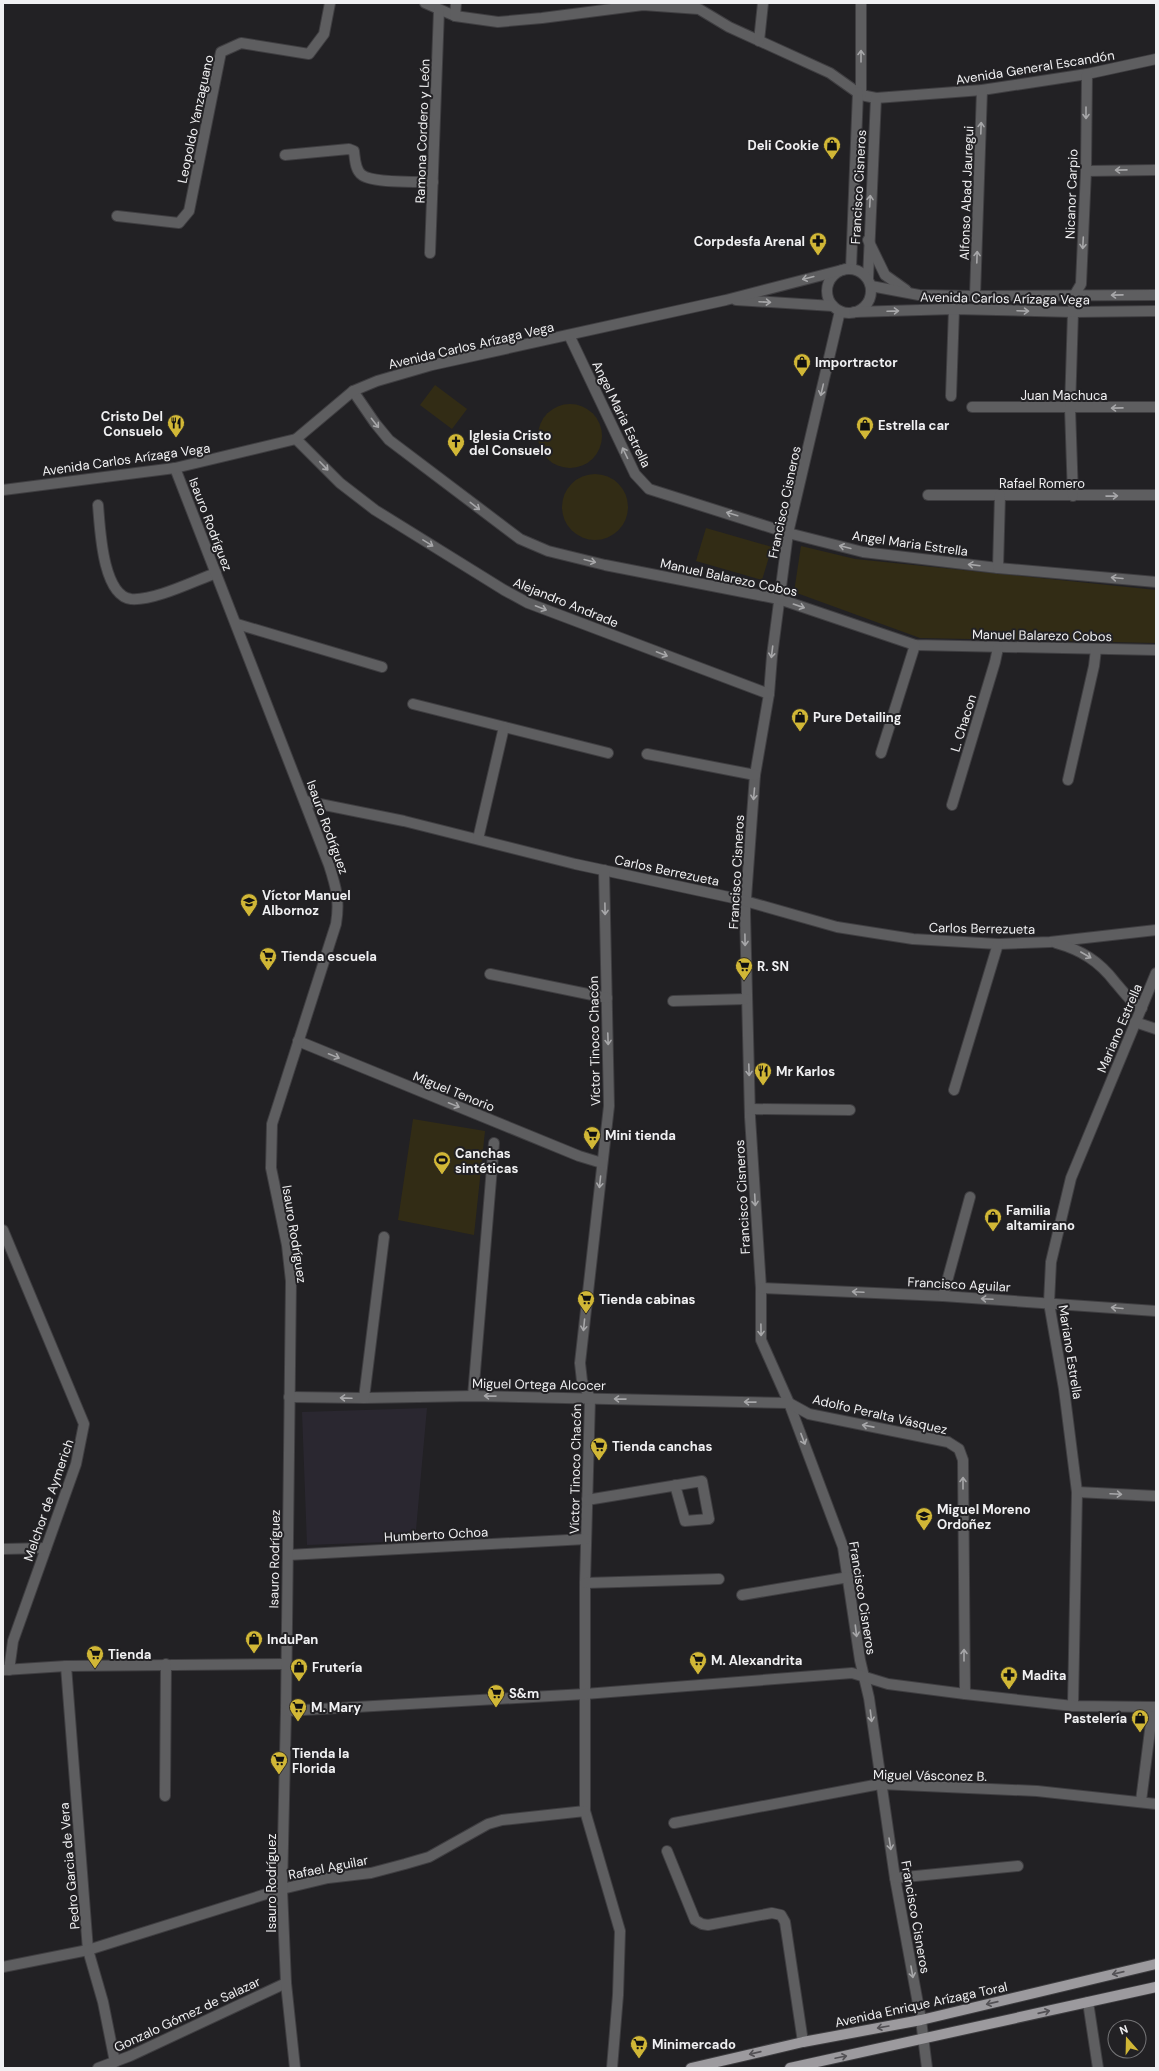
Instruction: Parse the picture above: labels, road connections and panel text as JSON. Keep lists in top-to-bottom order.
{
  "streets": {
    "main road": ["Avenida Enrique Arízaga Toral"],
    "street": [
      "Avenida General Escandón",
      "Leopoldo Yanzaguano",
      "Ramona Cordero y León",
      "Francisco Cisneros",
      "Alfonso Abad Jauregui",
      "Nicanor Carpio",
      "Avenida Carlos Arízaga Vega",
      "Juan Machuca",
      "Angel Maria Estrella",
      "Rafael Romero",
      "Isauro Rodríguez",
      "Manuel Balarezo Cobos",
      "Alejandro Andrade",
      "L. Chacon",
      "Carlos Berrezueta",
      "Mariano Estrella",
      "Víctor Tinoco Chacón",
      "Miguel Tenorio",
      "Francisco Aguilar",
      "Miguel Ortega Alcocer",
      "Adolfo Peralta Vásquez",
      "Melchor de Aymerich",
      "Humberto Ochoa",
      "Miguel Vásconez B.",
      "Pedro Garcia de Vera",
      "Rafael Aguilar",
      "Gonzalo Gómez de Salazar"
    ]
  },
  "crossings": [
    ["Avenida General Escandón", "Francisco Cisneros"],
    ["Avenida General Escandón", "Alfonso Abad Jauregui"],
    ["Avenida General Escandón", "Nicanor Carpio"],
    ["Francisco Cisneros", "Avenida Carlos Arízaga Vega"],
    ["Francisco Cisneros", "Angel Maria Estrella"],
    ["Francisco Cisneros", "Manuel Balarezo Cobos"],
    ["Francisco Cisneros", "Alejandro Andrade"],
    ["Francisco Cisneros", "Carlos Berrezueta"],
    ["Francisco Cisneros", "Francisco Aguilar"],
    ["Francisco Cisneros", "Miguel Ortega Alcocer"],
    ["Francisco Cisneros", "Adolfo Peralta Vásquez"],
    ["Francisco Cisneros", "Miguel Vásconez B."],
    ["Francisco Cisneros", "Avenida Enrique Arízaga Toral"],
    ["Alfonso Abad Jauregui", "Avenida Carlos Arízaga Vega"],
    ["Nicanor Carpio", "Avenida Carlos Arízaga Vega"],
    ["Nicanor Carpio", "Juan Machuca"],
    ["Nicanor Carpio", "Rafael Romero"],
    ["Avenida Carlos Arízaga Vega", "Angel Maria Estrella"],
    ["Avenida Carlos Arízaga Vega", "Isauro Rodríguez"],
    ["Avenida Carlos Arízaga Vega", "Manuel Balarezo Cobos"],
    ["Avenida Carlos Arízaga Vega", "Alejandro Andrade"],
    ["Isauro Rodríguez", "Carlos Berrezueta"],
    ["Isauro Rodríguez", "Miguel Tenorio"],
    ["Isauro Rodríguez", "Miguel Ortega Alcocer"],
    ["Isauro Rodríguez", "Humberto Ochoa"],
    ["Isauro Rodríguez", "Rafael Aguilar"],
    ["Isauro Rodríguez", "Gonzalo Gómez de Salazar"],
    ["Manuel Balarezo Cobos", "L. Chacon"],
    ["Carlos Berrezueta", "Mariano Estrella"],
    ["Carlos Berrezueta", "Víctor Tinoco Chacón"],
    ["Mariano Estrella", "Francisco Aguilar"],
    ["Víctor Tinoco Chacón", "Miguel Tenorio"],
    ["Víctor Tinoco Chacón", "Miguel Ortega Alcocer"],
    ["Víctor Tinoco Chacón", "Humberto Ochoa"],
    ["Víctor Tinoco Chacón", "Rafael Aguilar"],
    ["Miguel Ortega Alcocer", "Adolfo Peralta Vásquez"],
    ["Pedro Garcia de Vera", "Rafael Aguilar"],
    ["Pedro Garcia de Vera", "Gonzalo Gómez de Salazar"]
  ],
  "one_way": [
    "Alfonso Abad Jauregui",
    "Nicanor Carpio",
    "Juan Machuca",
    "Angel Maria Estrella",
    "Rafael Romero",
    "Manuel Balarezo Cobos",
    "Alejandro Andrade",
    "Víctor Tinoco Chacón",
    "Miguel Tenorio",
    "Francisco Aguilar",
    "Miguel Ortega Alcocer",
    "Adolfo Peralta Vásquez"
  ],
  "places": {
    "shop": [
      "Deli Cookie",
      "Importractor",
      "Estrella car",
      "Pure Detailing",
      "Familia altamirano",
      "InduPan",
      "Frutería",
      "Pastelería"
    ],
    "pharmacy": ["Corpdesfa Arenal", "Madita"],
    "restaurant": ["Cristo Del Consuelo", "Mr Karlos"],
    "church": ["Iglesia Cristo del Consuelo"],
    "school or university": ["Víctor Manuel Albornoz", "Miguel Moreno Ordoñez"],
    "supermarket": [
      "Tienda escuela",
      "R. SN",
      "Mini tienda",
      "Tienda cabinas",
      "Tienda canchas",
      "Tienda",
      "M. Alexandrita",
      "S&m",
      "M. Mary",
      "Tienda la Florida",
      "Minimercado"
    ],
    "sports": ["Canchas sintéticas"]
  },
  "north": "top"
}
